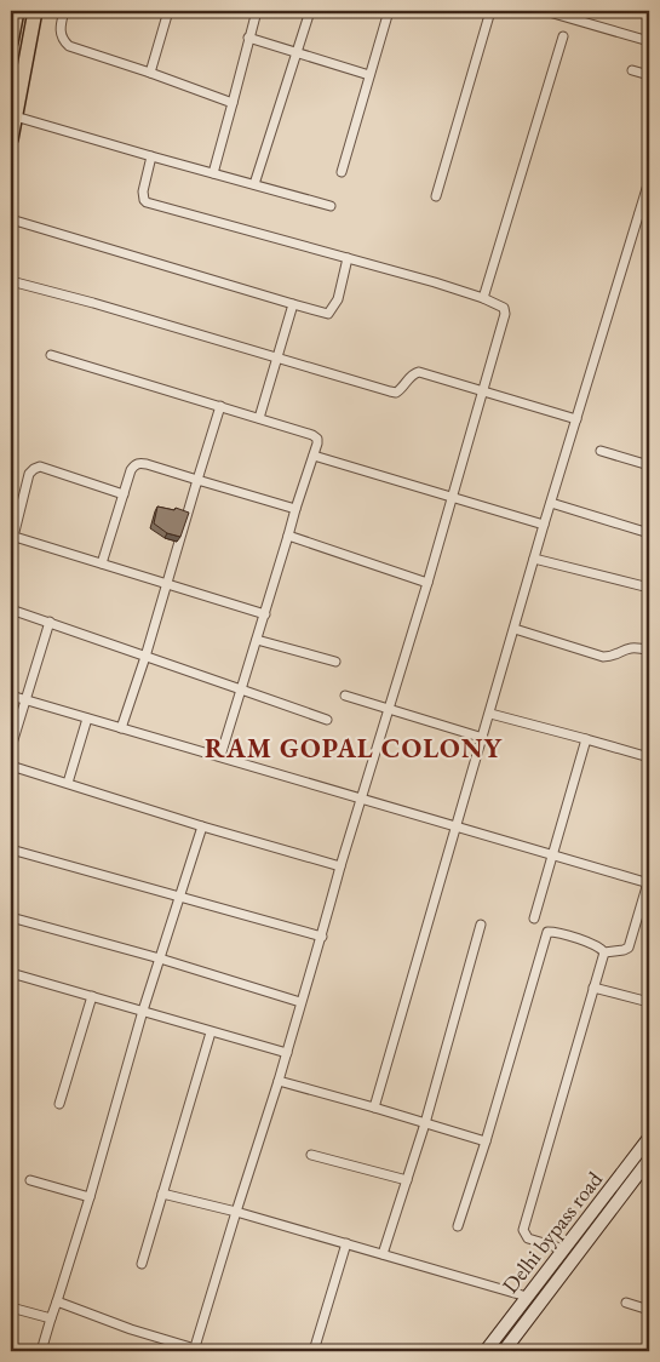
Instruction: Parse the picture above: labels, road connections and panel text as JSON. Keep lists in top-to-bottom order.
{
  "streets": {
    "main road": ["Delhi bypass road"]
  },
  "districts": ["RAM GOPAL COLONY"]
}
